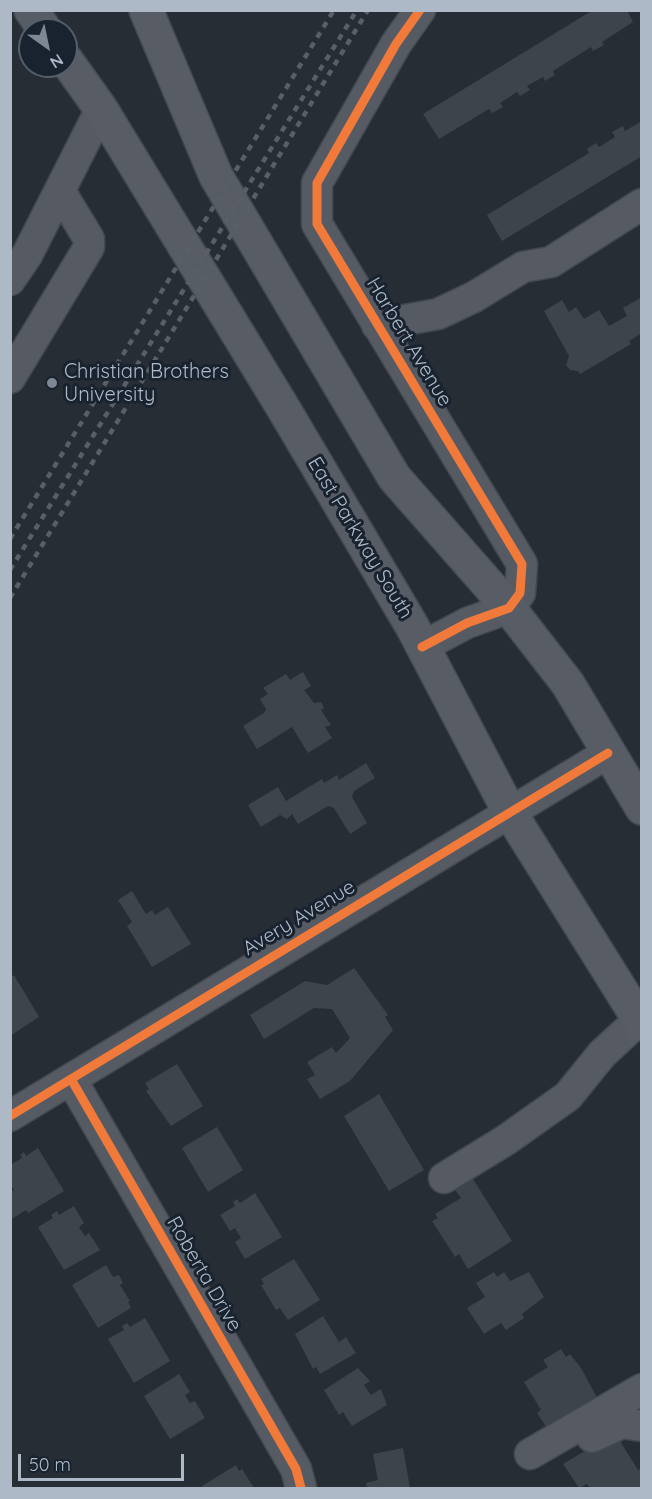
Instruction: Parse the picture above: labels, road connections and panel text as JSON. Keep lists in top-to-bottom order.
{
  "streets": {
    "main road": ["East Parkway South"],
    "street": ["Harbert Avenue", "Avery Avenue", "Roberta Drive"]
  },
  "crossings": [
    ["East Parkway South", "Avery Avenue"],
    ["Avery Avenue", "Roberta Drive"]
  ],
  "places": ["Christian Brothers University"],
  "scale_bar": "50 m",
  "north": "bottom right"
}
